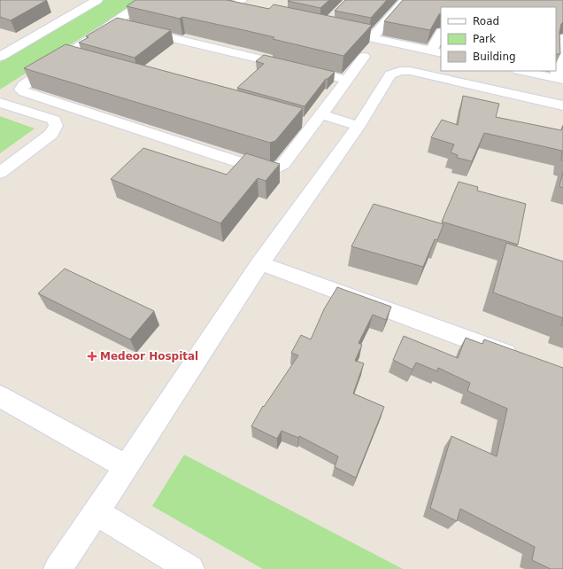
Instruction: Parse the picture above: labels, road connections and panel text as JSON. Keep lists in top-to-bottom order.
{
  "places": {
    "health": ["Medeor Hospital"]
  },
  "legend": ["Road", "Park", "Building"]
}
